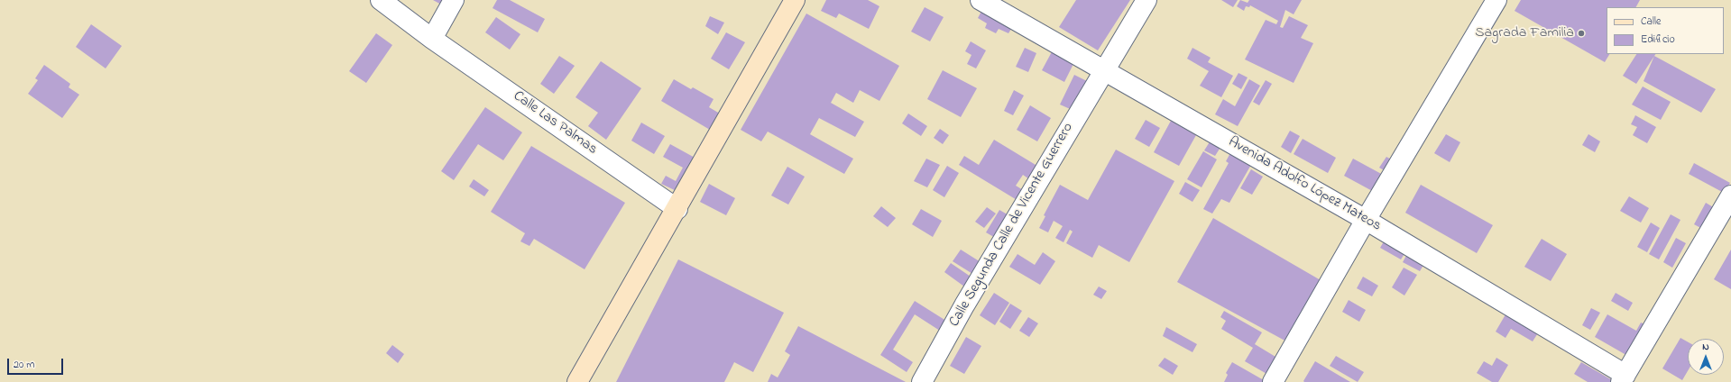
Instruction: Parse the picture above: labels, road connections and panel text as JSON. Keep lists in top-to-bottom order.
{
  "streets": {
    "street": ["Calle Las Palmas", "Avenida Adolfo López Mateos", "Calle Segunda Calle de Vicente Guerrero"]
  },
  "crossings": [
    ["Avenida Adolfo López Mateos", "Calle Segunda Calle de Vicente Guerrero"]
  ],
  "places": ["Sagrada Familia"],
  "legend": ["Calle", "Edificio"],
  "scale_bar": "20 m",
  "north": "top"
}
